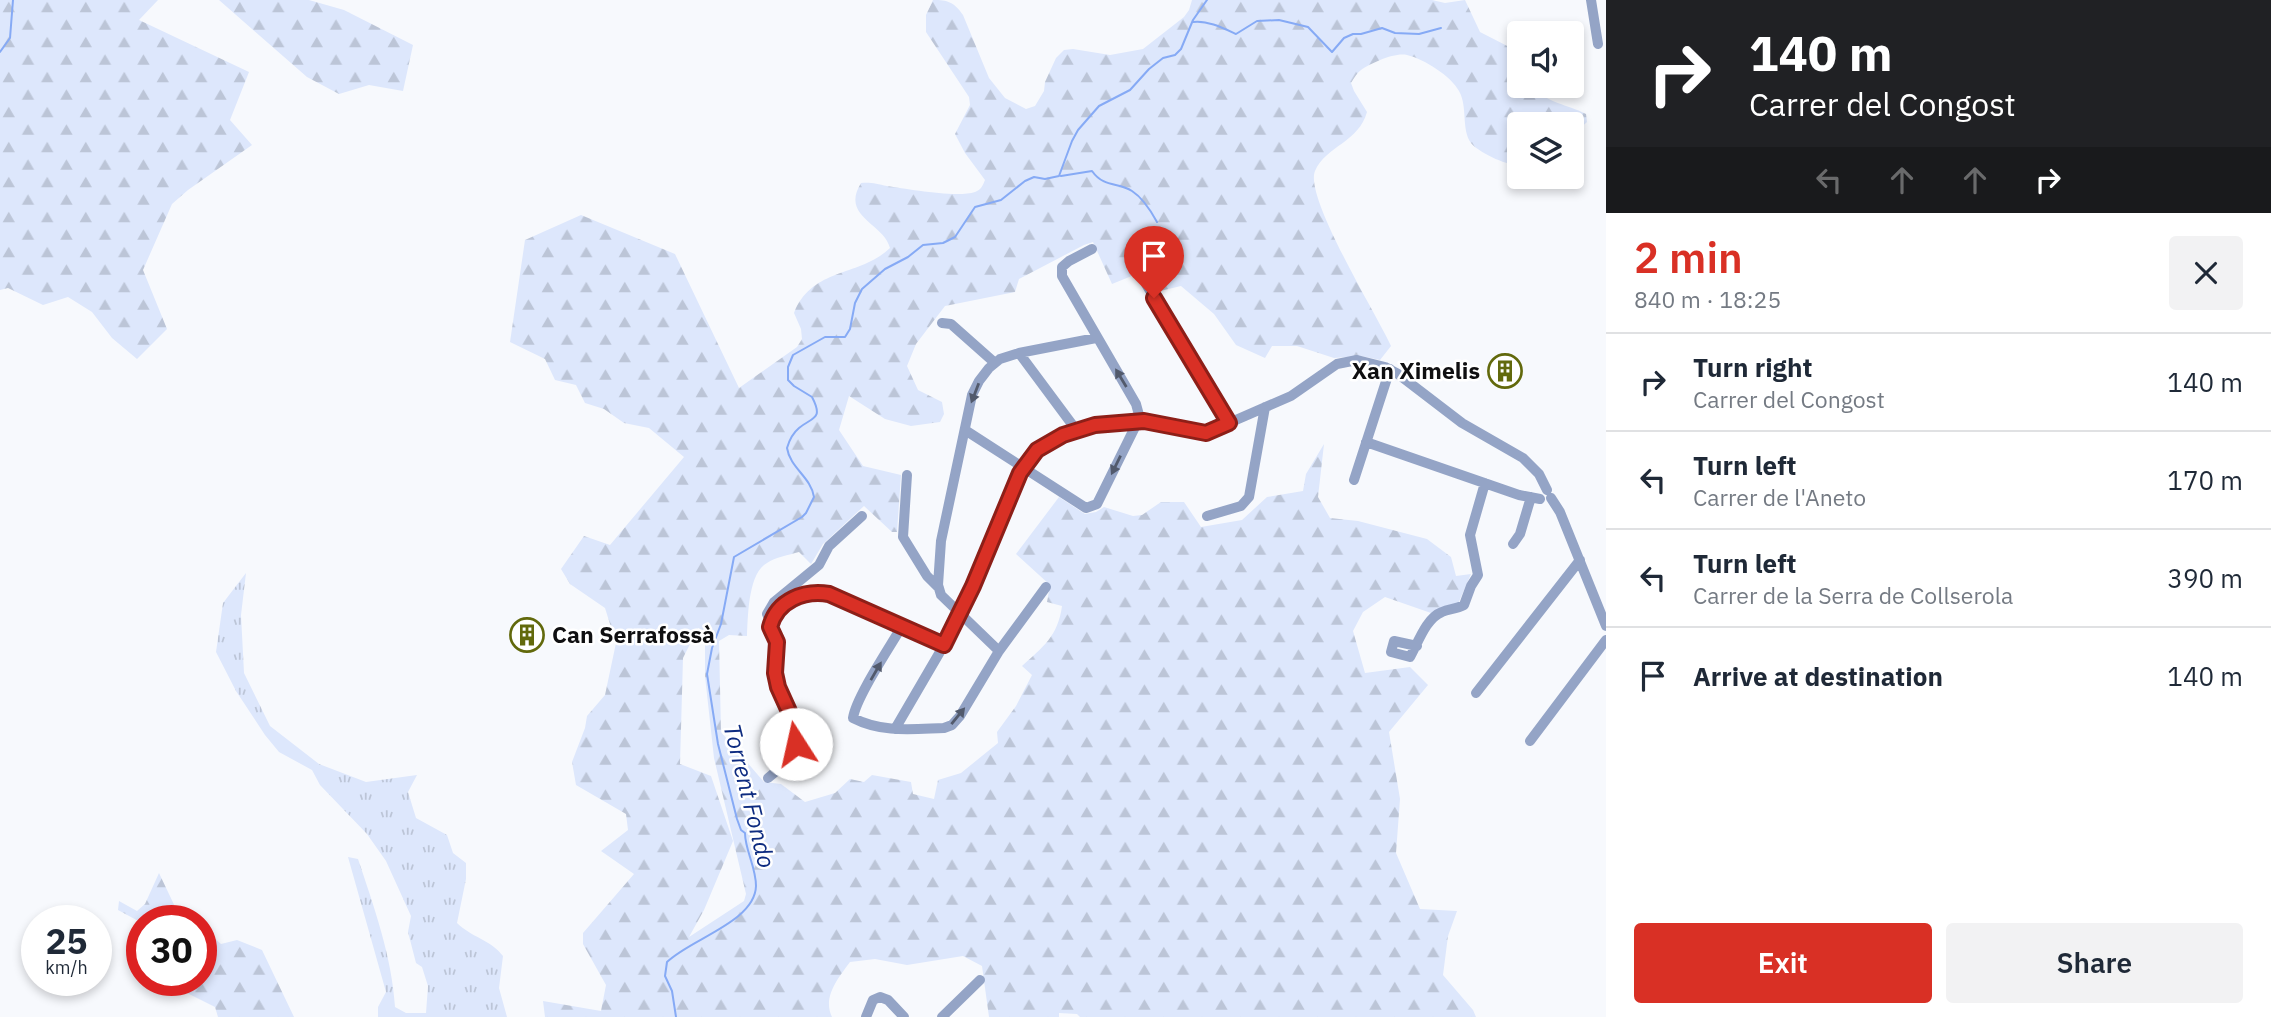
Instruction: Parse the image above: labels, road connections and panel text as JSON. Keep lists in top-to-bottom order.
{
  "water": ["Torrent Fondo"],
  "places": {
    "building": ["Xan Ximelis", "Can Serrafossà"]
  },
  "page": {
    "turn": ["140 m", "Carrer del Congost"],
    "heading": ["2 min", "840 m · 18:25"],
    "list": [
      {
        "name": "Turn right",
        "note": "Carrer del Congost",
        "value": "140 m"
      },
      {
        "name": "Turn left",
        "note": "Carrer de l'Aneto",
        "value": "170 m"
      },
      {
        "name": "Turn left",
        "note": "Carrer de la Serra de Collserola",
        "value": "390 m"
      },
      {
        "name": "Arrive at destination",
        "value": "140 m"
      }
    ],
    "speed": "25 km/h",
    "limit": "30",
    "buttons": ["Exit", "Share"]
  }
}
